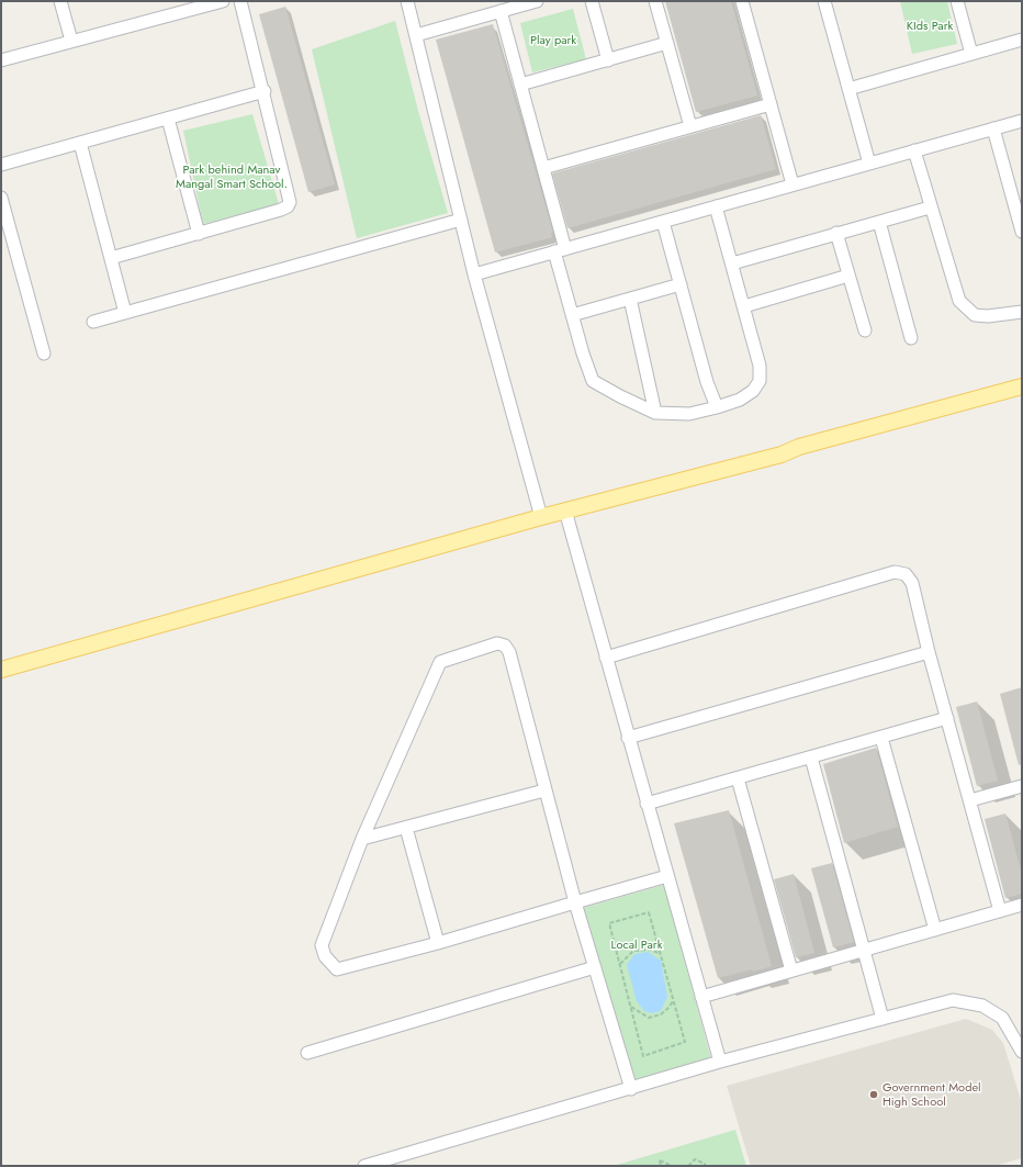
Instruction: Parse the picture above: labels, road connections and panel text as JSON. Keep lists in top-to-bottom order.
{
  "parks": [
    "KIds Park",
    "Play park",
    "Park behind Manav Mangal Smart School.",
    "Local Park"
  ],
  "places": ["Government Model High School"]
}
